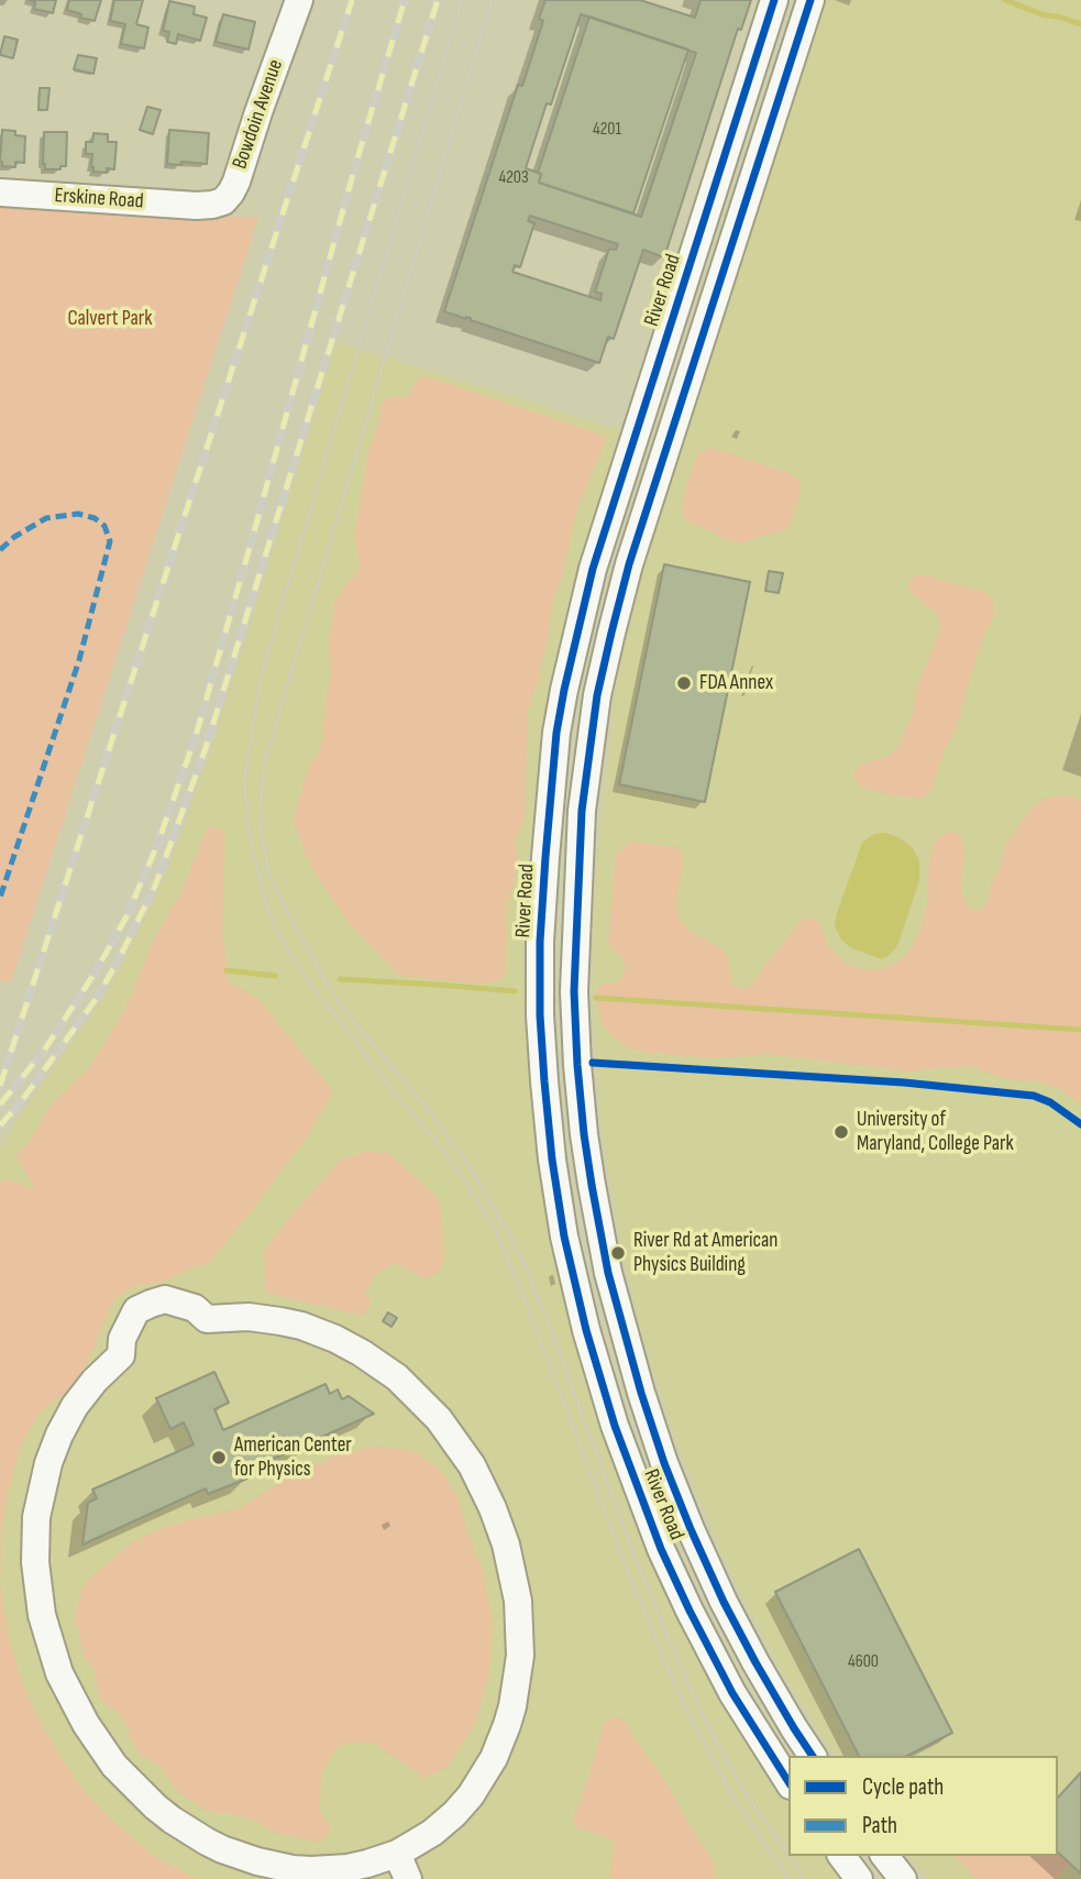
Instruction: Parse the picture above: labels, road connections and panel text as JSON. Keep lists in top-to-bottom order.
{
  "streets": {
    "street": ["Bowdoin Avenue", "Erskine Road", "River Road"]
  },
  "crossings": [
    ["Bowdoin Avenue", "Erskine Road"]
  ],
  "parks": ["Calvert Park"],
  "places": [
    "FDA Annex",
    "University of Maryland, College Park",
    "River Rd at American Physics Building",
    "American Center for Physics"
  ],
  "house_numbers": ["4201", "4203", "4600"],
  "legend": ["Cycle path", "Path"]
}
